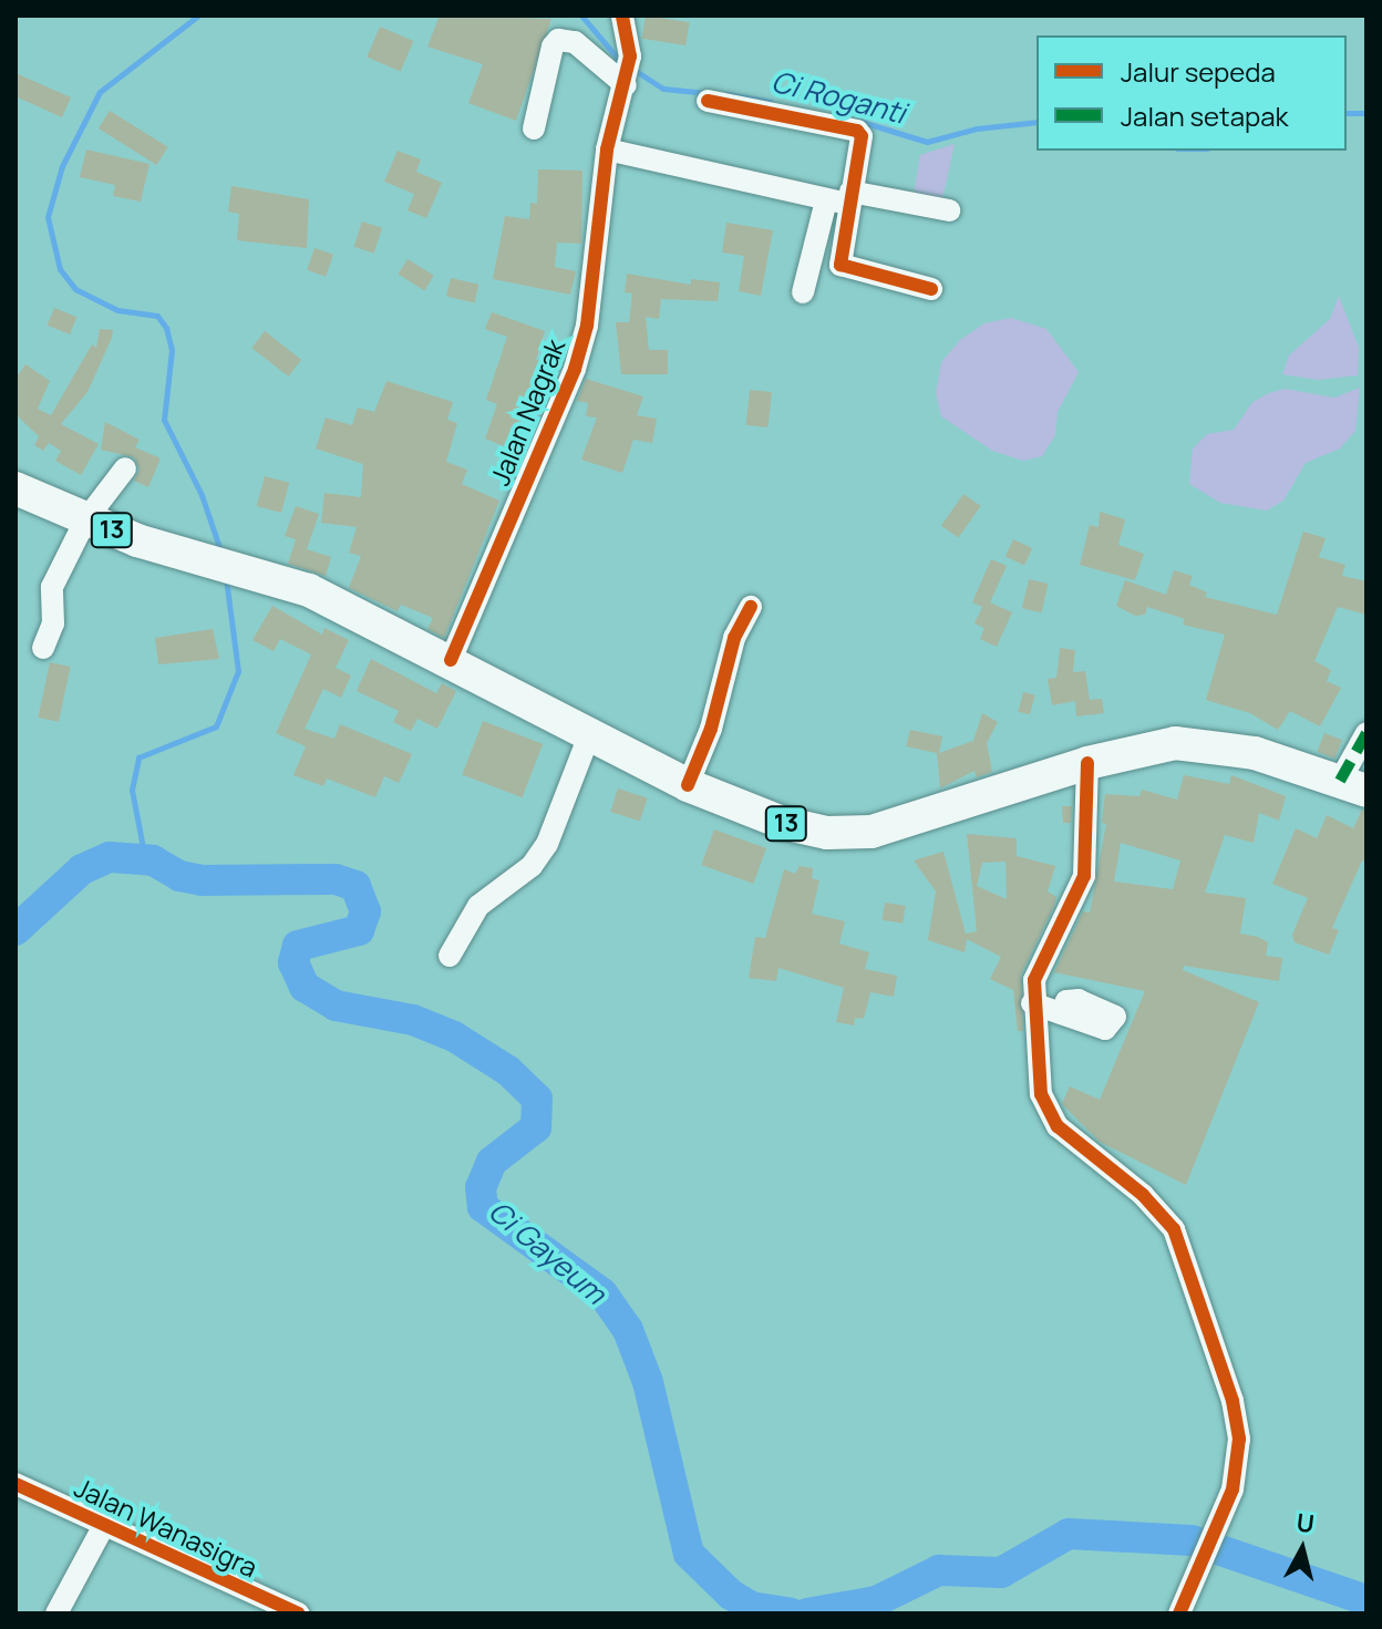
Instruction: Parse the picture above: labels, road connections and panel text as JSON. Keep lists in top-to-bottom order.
{
  "streets": {
    "highway": ["13"],
    "street": ["Jalan Nagrak", "Jalan Wanasigra"]
  },
  "crossings": [
    ["Jalan Nagrak", "13"]
  ],
  "water": ["Ci Roganti", "Ci Gayeum"],
  "legend": ["Jalur sepeda", "Jalan setapak"],
  "north": "top"
}
